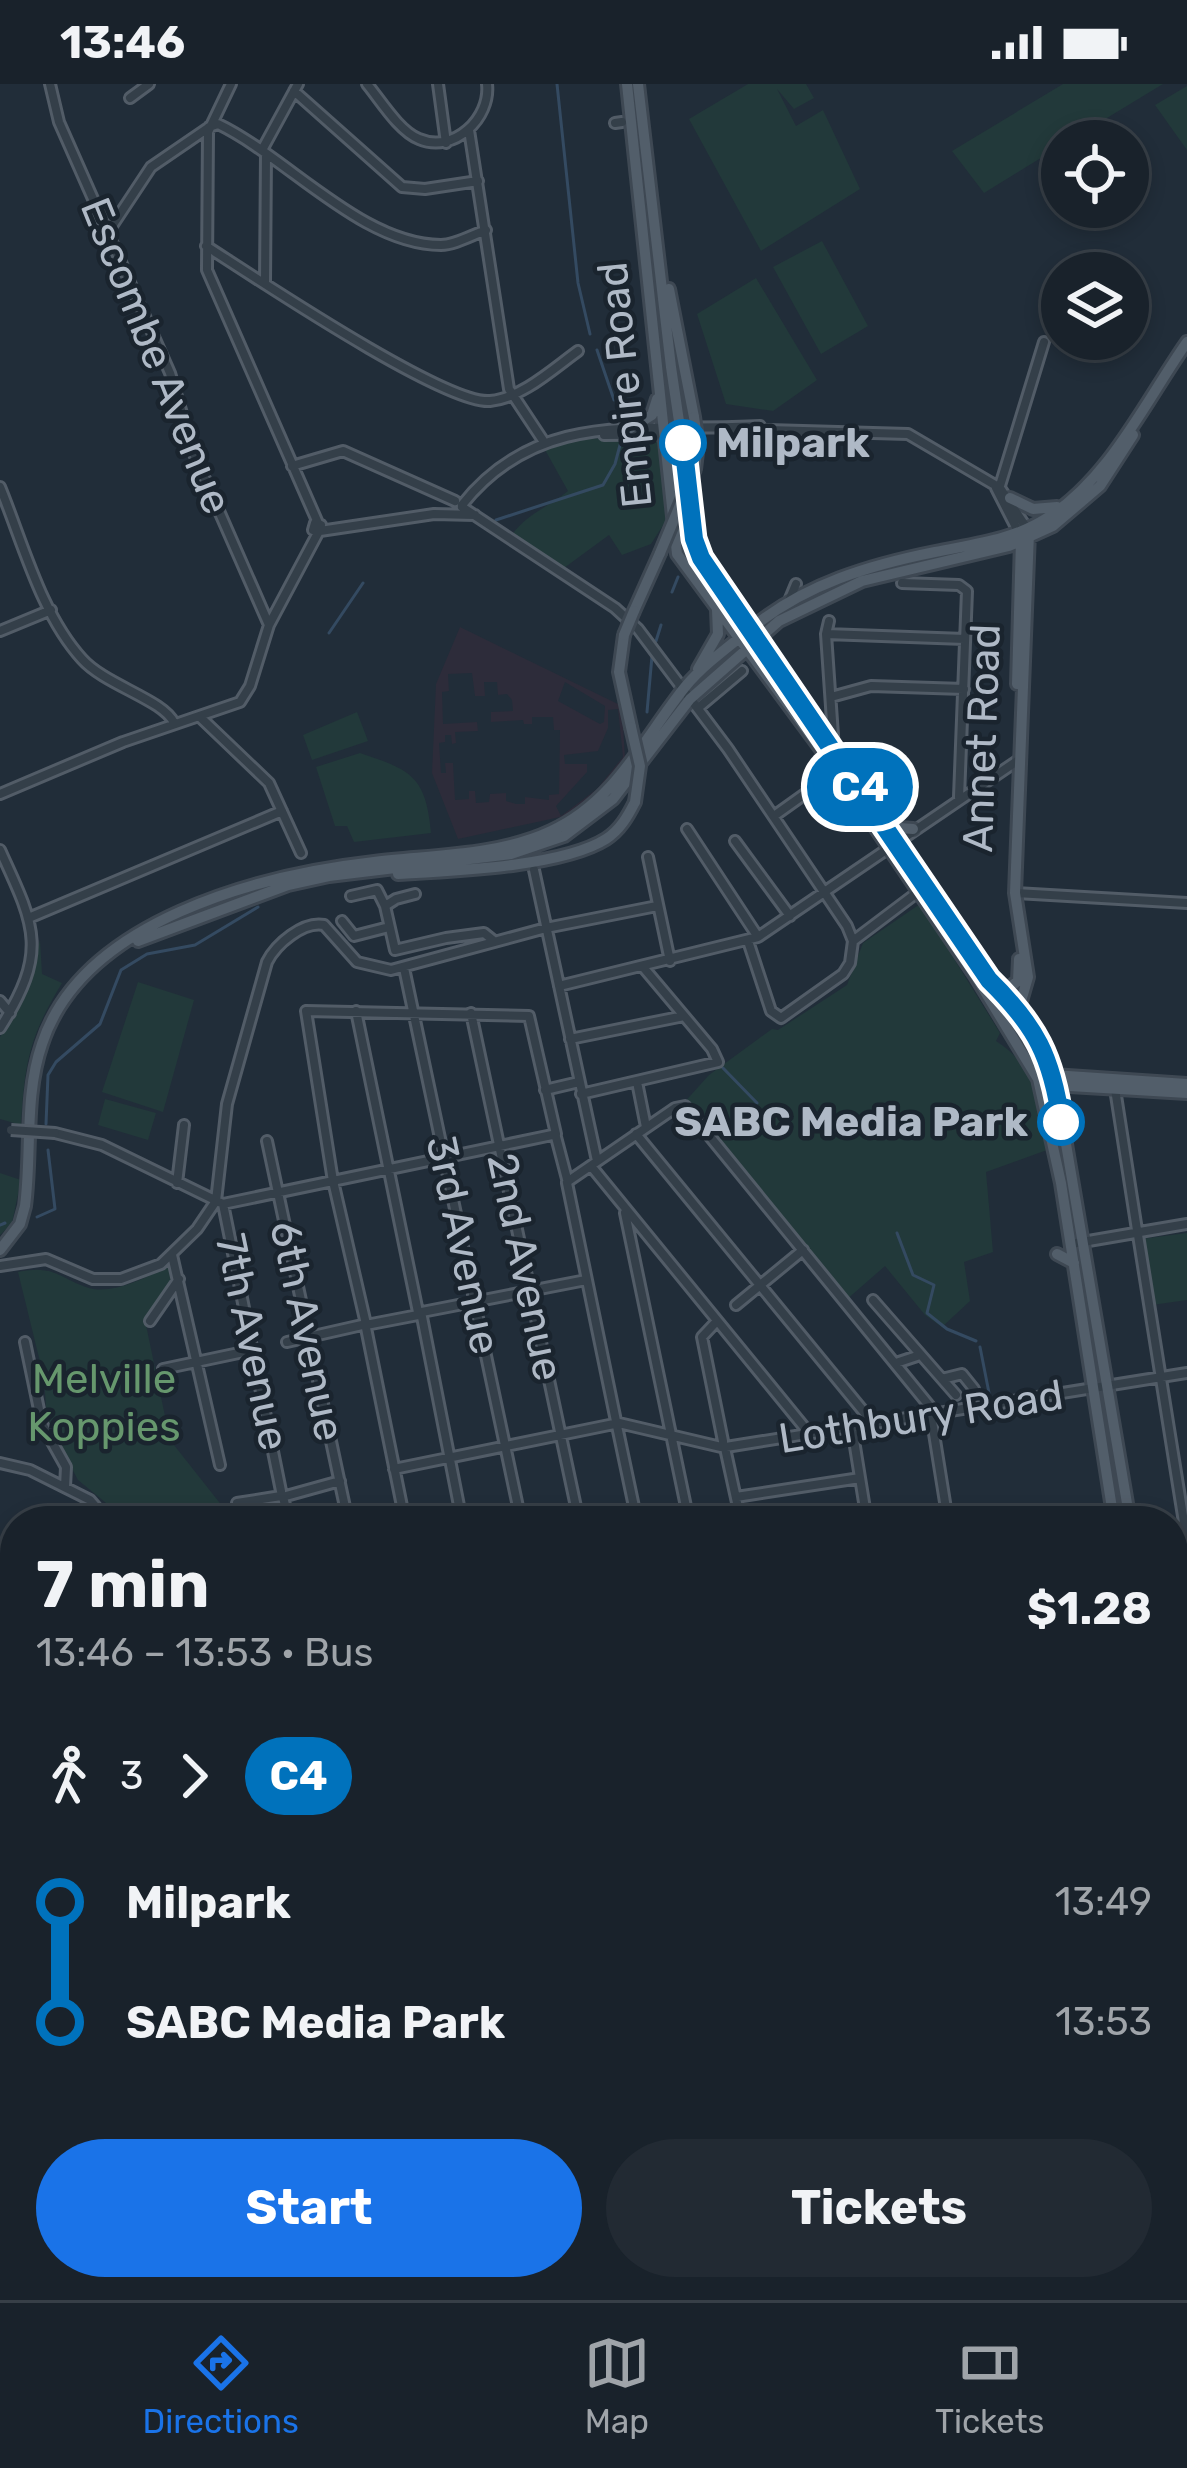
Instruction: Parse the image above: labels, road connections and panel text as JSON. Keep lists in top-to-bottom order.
{
  "streets": {
    "main road": ["Empire Road", "Annet Road"],
    "street": [
      "Escombe Avenue",
      "3rd Avenue",
      "2nd Avenue",
      "6th Avenue",
      "7th Avenue",
      "Lothbury Road"
    ]
  },
  "crossings": [
    ["3rd Avenue", "Lothbury Road"],
    ["2nd Avenue", "Lothbury Road"]
  ],
  "parks": ["Melville Koppies"],
  "places": ["Milpark", "SABC Media Park"],
  "lines": ["bus line C4"],
  "page": {
    "status": "13:46",
    "on_map": "C4",
    "heading": ["7 min", "13:46 – 13:53 · Bus", "$1.28"],
    "legs": ["3", "C4"],
    "list": [
      {
        "name": "Milpark",
        "value": "13:49"
      },
      {
        "name": "SABC Media Park",
        "value": "13:53"
      }
    ],
    "buttons": ["Start", "Tickets"],
    "tabs": ["Directions", "Map", "Tickets"]
  }
}
